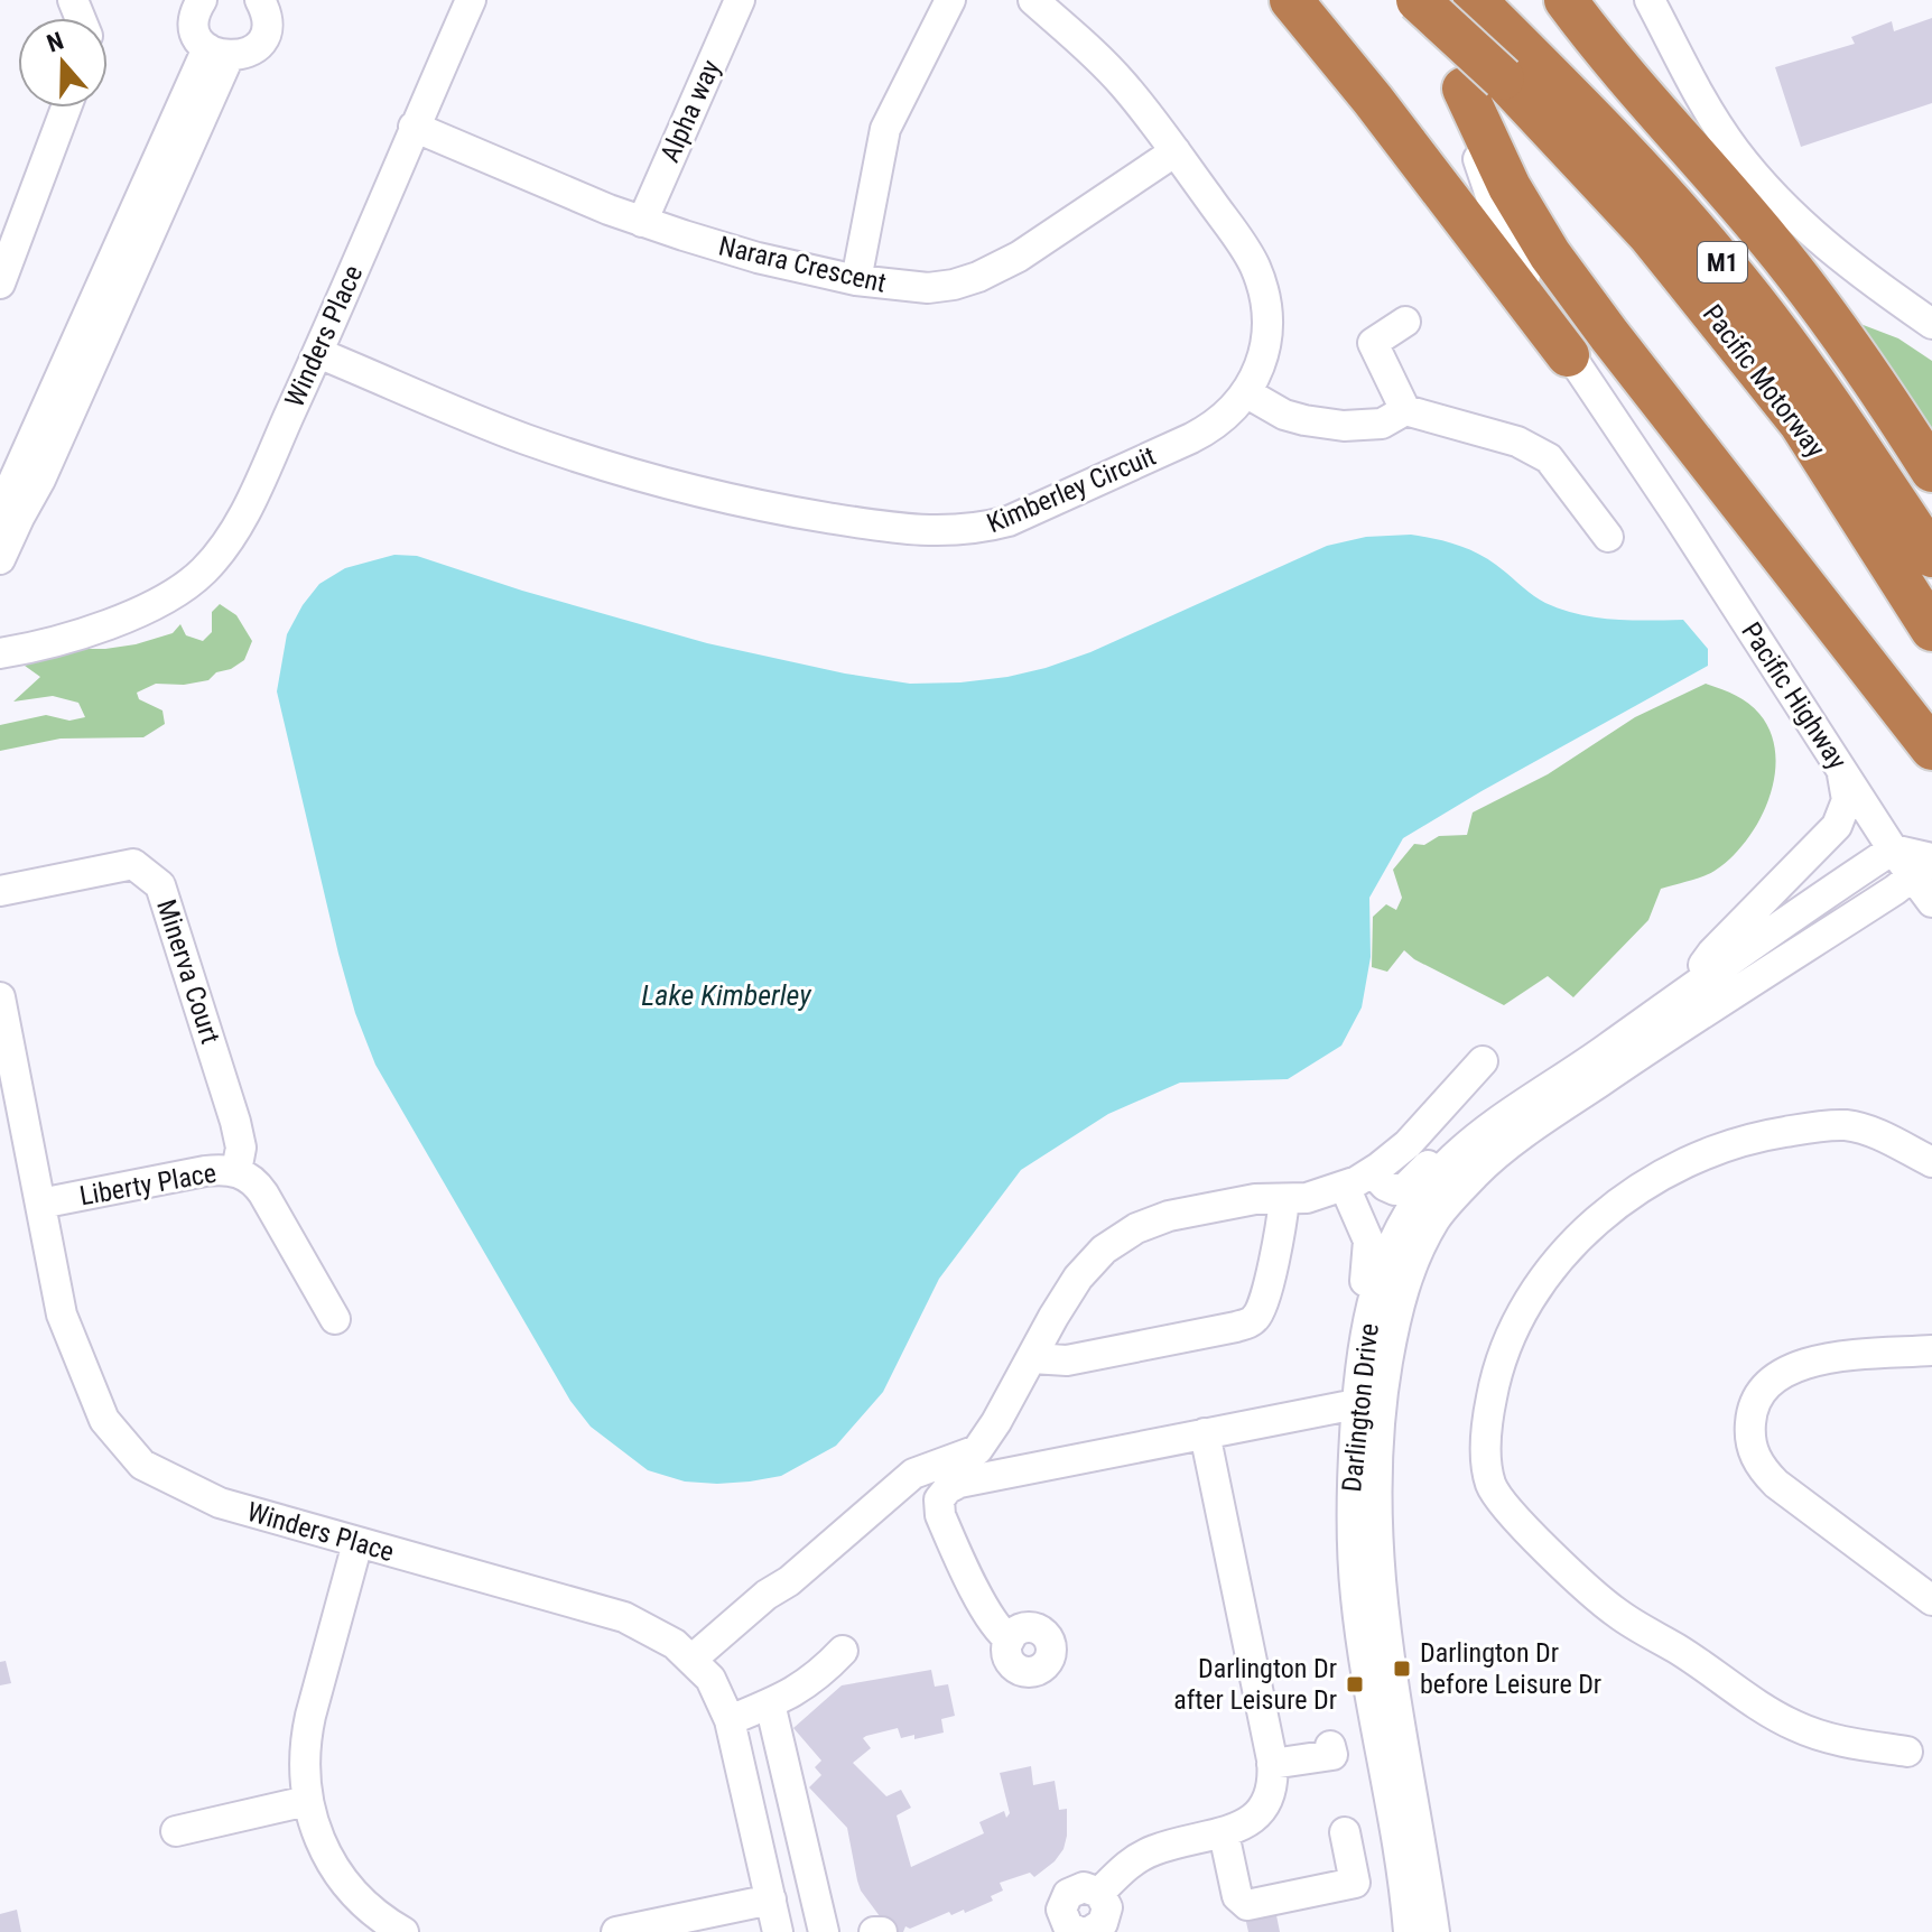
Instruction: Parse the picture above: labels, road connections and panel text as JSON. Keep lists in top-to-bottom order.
{
  "streets": {
    "highway": ["M1", "Pacific Motorway"],
    "street": [
      "Alpha way",
      "Narara Crescent",
      "Winders Place",
      "Kimberley Circuit",
      "Pacific Highway",
      "Minerva Court",
      "Liberty Place",
      "Darlington Drive"
    ]
  },
  "crossings": [
    ["Alpha way", "Narara Crescent"],
    ["Narara Crescent", "Winders Place"],
    ["Narara Crescent", "Kimberley Circuit"],
    ["Winders Place", "Kimberley Circuit"],
    ["Winders Place", "Liberty Place"],
    ["Pacific Motorway", "Pacific Highway"],
    ["Pacific Highway", "Darlington Drive"],
    ["Minerva Court", "Liberty Place"]
  ],
  "water": ["Lake Kimberley"],
  "places": {
    "transit": ["Darlington Dr before Leisure Dr", "Darlington Dr after Leisure Dr"]
  },
  "north": "top"
}
